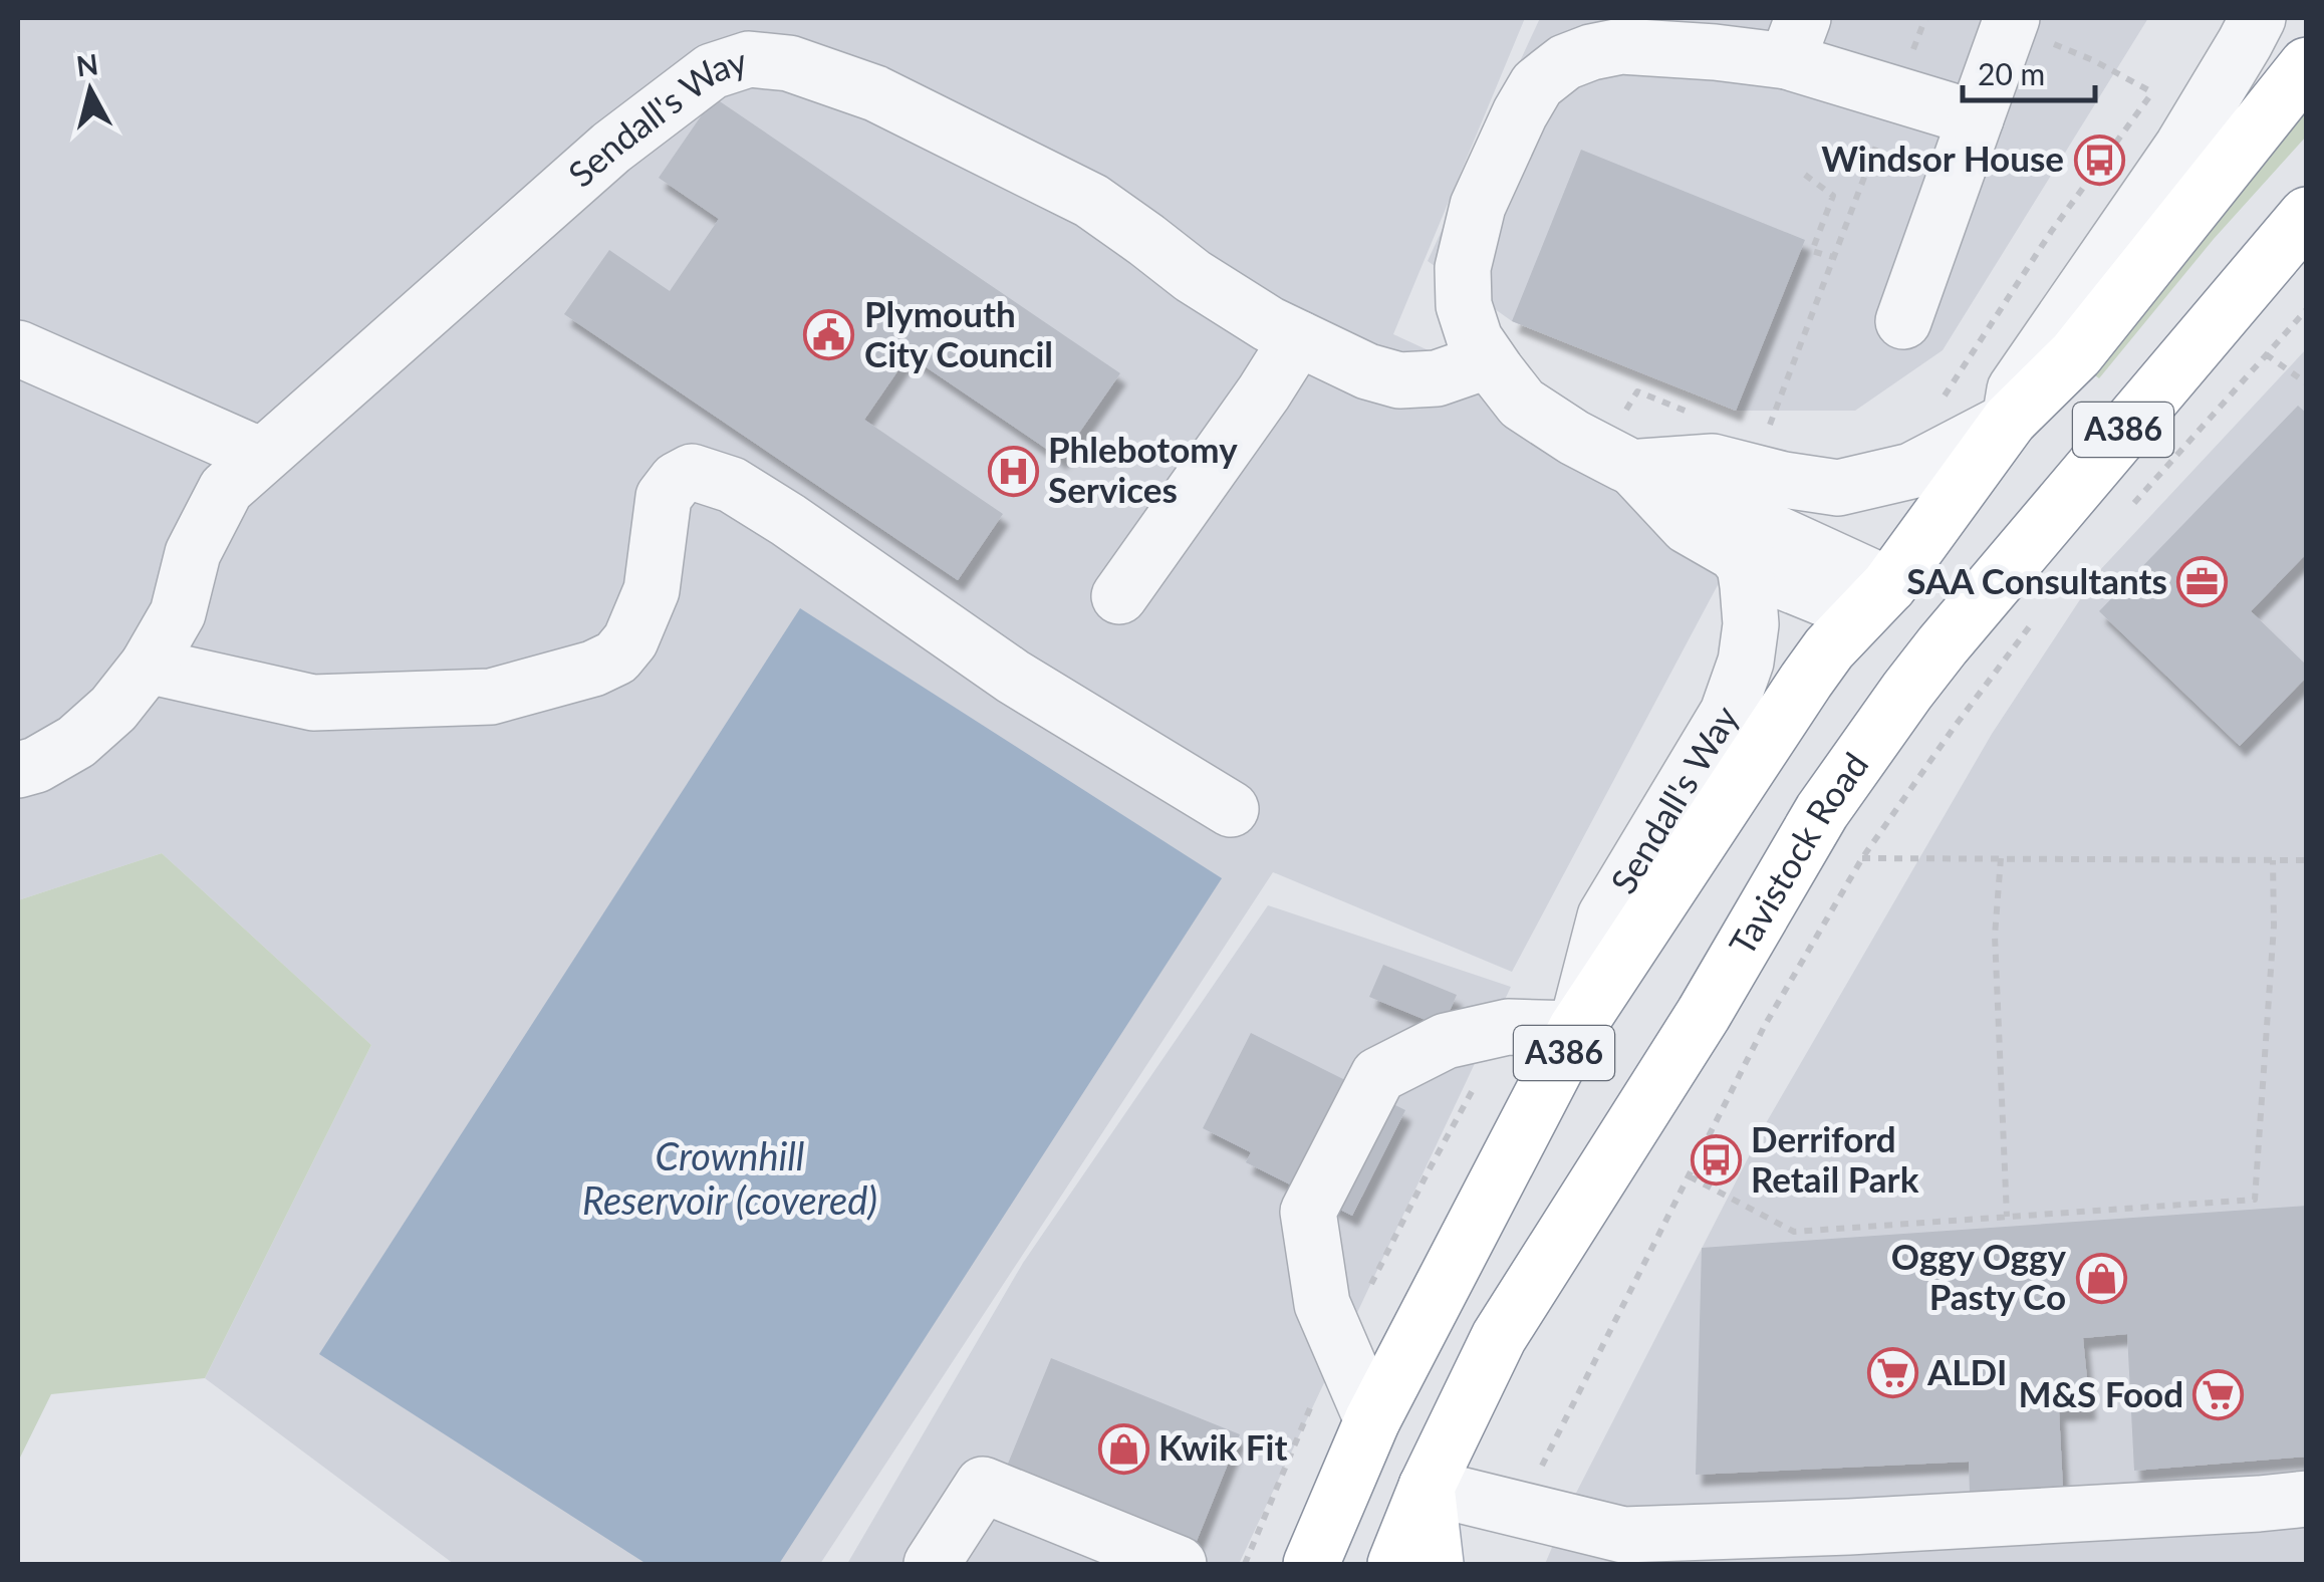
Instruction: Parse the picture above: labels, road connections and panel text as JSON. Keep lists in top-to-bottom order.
{
  "streets": {
    "main road": ["A386", "Tavistock Road"],
    "street": ["Sendall's Way"]
  },
  "crossings": [
    ["Sendall's Way", "A386"],
    ["A386", "Tavistock Road"]
  ],
  "water": ["Crownhill Reservoir (covered)"],
  "places": {
    "bus stop": ["Windsor House", "Derriford Retail Park"],
    "public building": ["Plymouth City Council"],
    "hospital": ["Phlebotomy Services"],
    "office": ["SAA Consultants"],
    "shop": ["Oggy Oggy Pasty Co", "Kwik Fit"],
    "supermarket": ["ALDI", "M&S Food"]
  },
  "scale_bar": "20 m",
  "north": "top"
}
